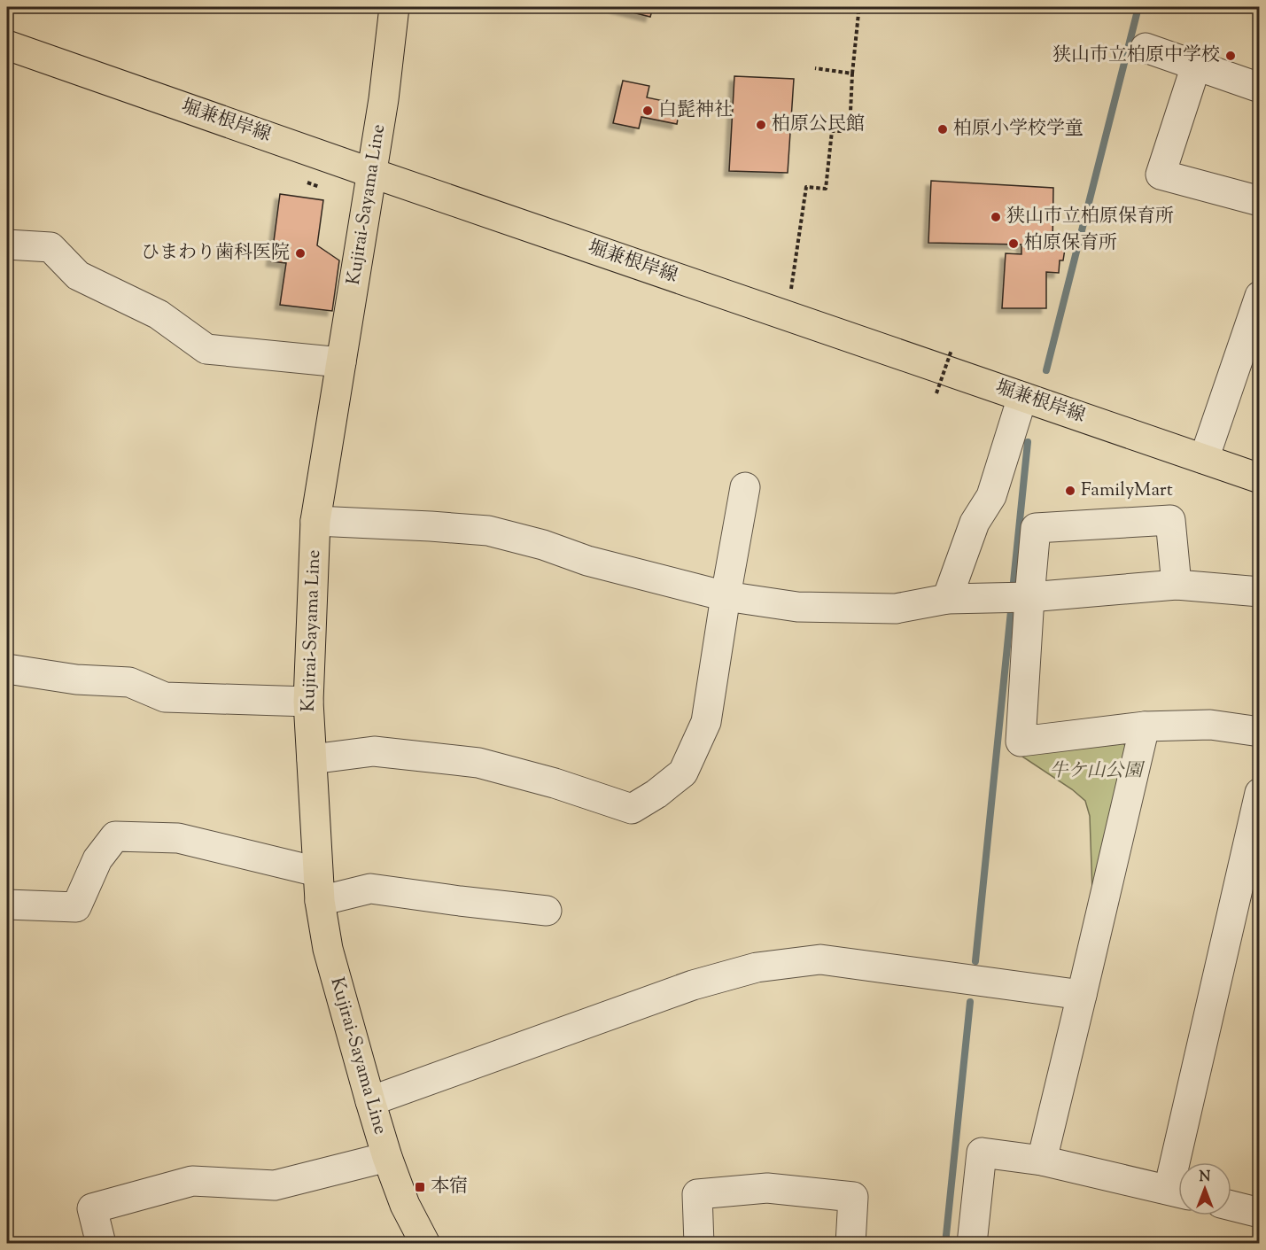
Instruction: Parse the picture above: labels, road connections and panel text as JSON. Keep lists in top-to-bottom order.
{
  "streets": {
    "main road": ["堀兼根岸線", "Kujirai-Sayama Line"]
  },
  "crossings": [
    ["堀兼根岸線", "Kujirai-Sayama Line"]
  ],
  "parks": ["牛ケ山公園"],
  "places": {
    "other": [
      "狭山市立柏原中学校",
      "白髭神社",
      "柏原公民館",
      "柏原小学校学童",
      "狭山市立柏原保育所",
      "柏原保育所",
      "ひまわり歯科医院",
      "FamilyMart"
    ],
    "transit": ["本宿"]
  },
  "north": "top"
}
